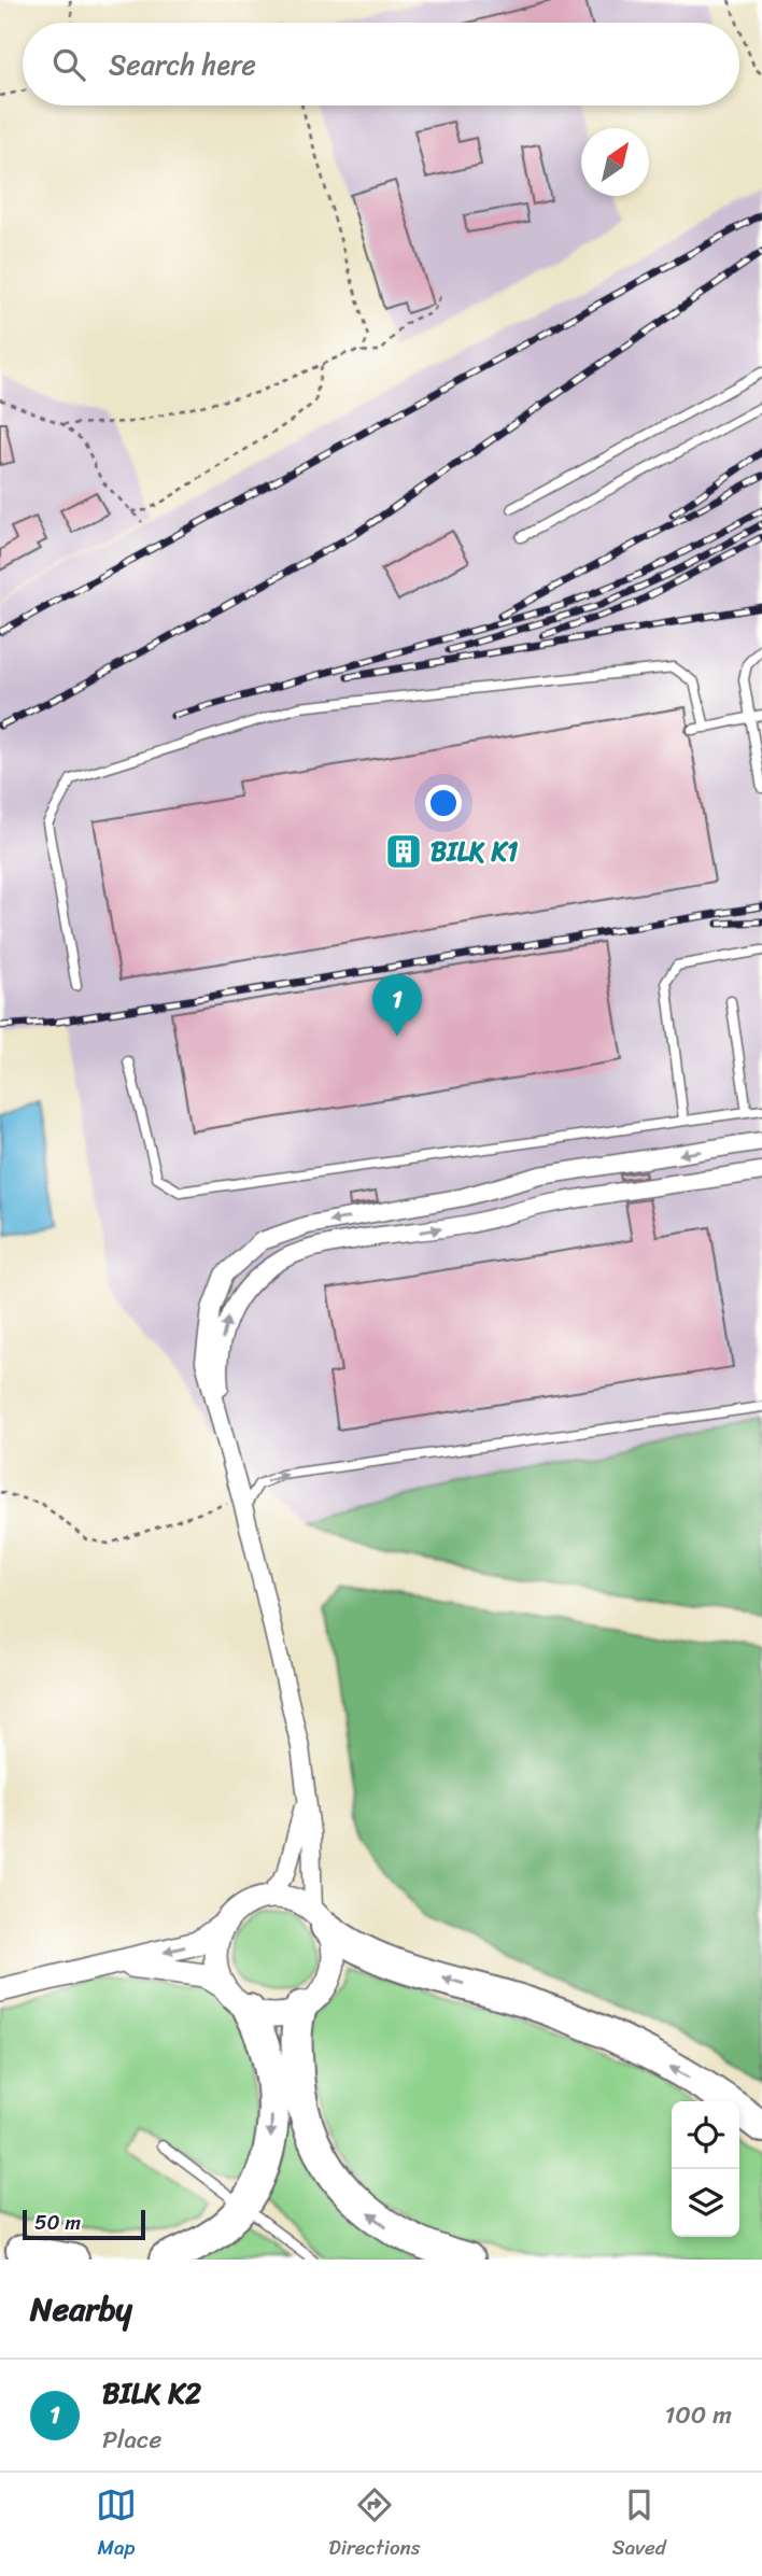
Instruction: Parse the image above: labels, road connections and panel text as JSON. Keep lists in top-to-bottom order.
{
  "places": {
    "building": ["BILK K1"]
  },
  "scale_bar": "50 m",
  "north": "top right",
  "page": {
    "search": "Search here",
    "pins": "1",
    "scale": "50 m",
    "heading": "Nearby",
    "list": [
      {
        "mark": "1",
        "name": "BILK K2",
        "note": "Place",
        "value": "100 m"
      }
    ],
    "nav": ["Map", "Directions", "Saved"]
  }
}
